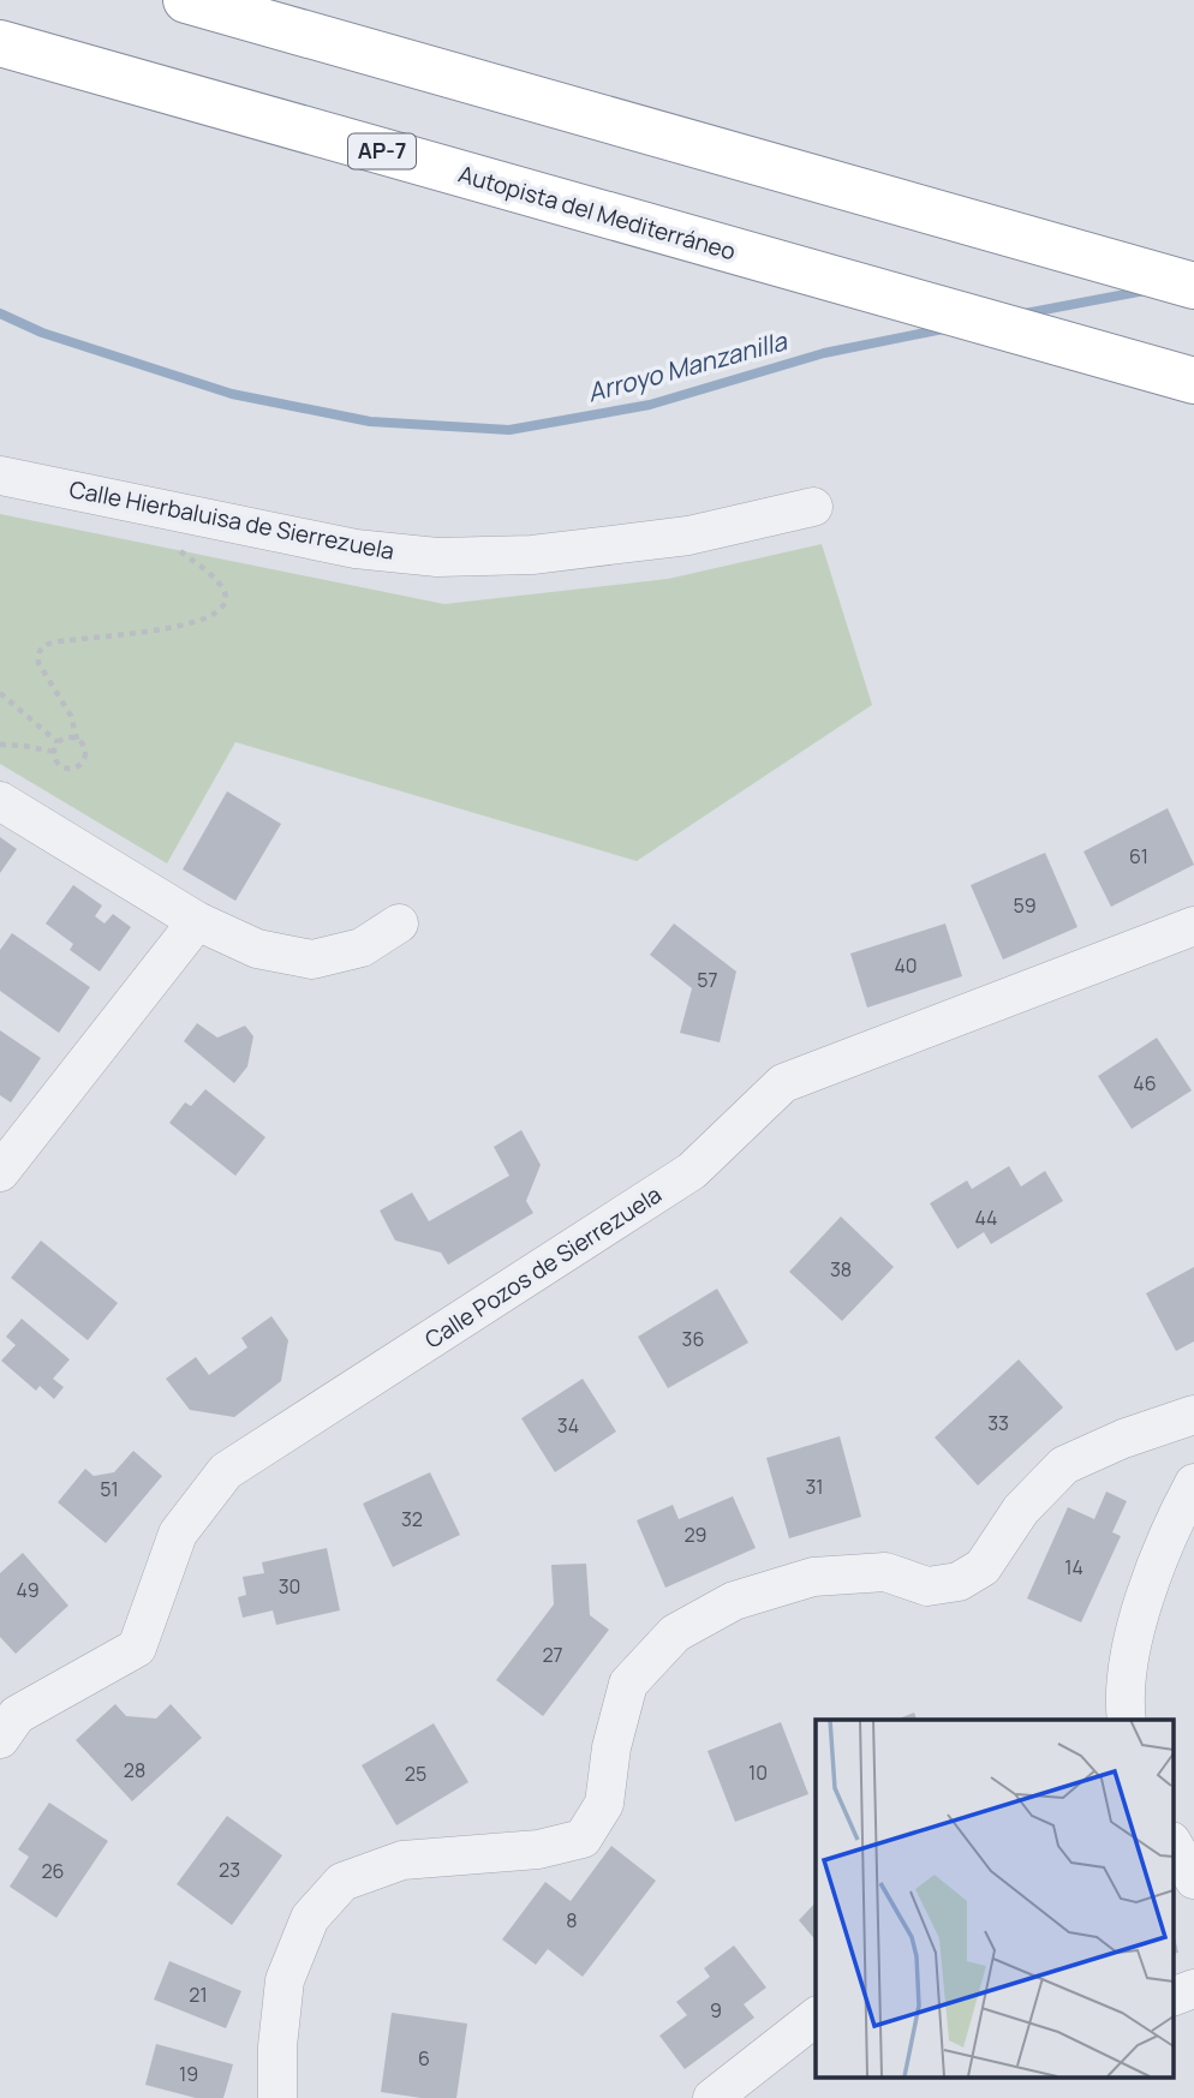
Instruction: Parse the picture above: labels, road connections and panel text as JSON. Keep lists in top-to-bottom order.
{
  "streets": {
    "highway": ["AP-7", "Autopista del Mediterráneo"],
    "street": ["Calle Hierbaluisa de Sierrezuela", "Calle Pozos de Sierrezuela"]
  },
  "water": ["Arroyo Manzanilla"],
  "house_numbers": [
    "61",
    "59",
    "40",
    "57",
    "46",
    "44",
    "38",
    "36",
    "33",
    "34",
    "31",
    "51",
    "32",
    "29",
    "14",
    "30",
    "49",
    "27",
    "28",
    "10",
    "25",
    "23",
    "26",
    "8",
    "21",
    "9",
    "6",
    "19"
  ]
}
